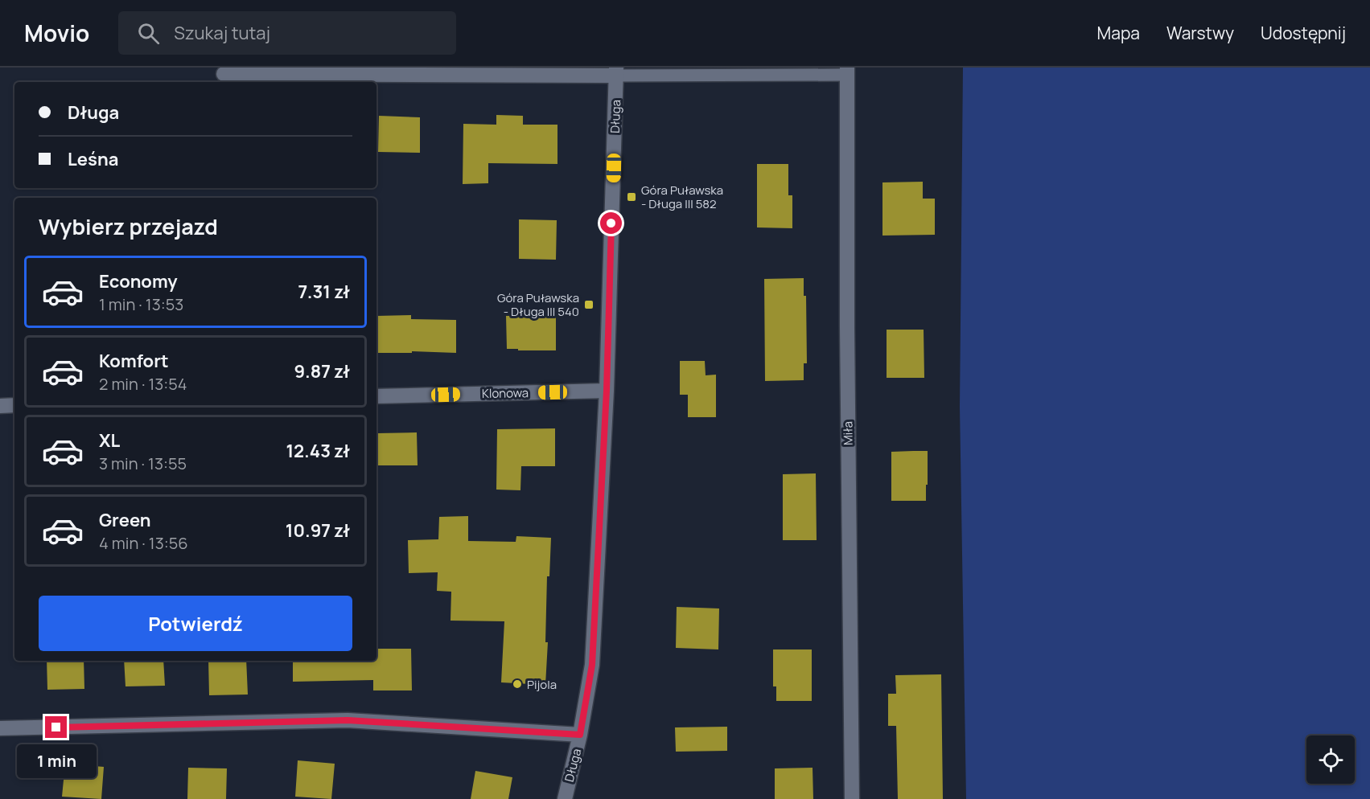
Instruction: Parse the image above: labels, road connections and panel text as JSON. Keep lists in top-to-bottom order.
{
  "streets": {
    "street": ["Długa", "Klonowa", "Miła"]
  },
  "crossings": [
    ["Długa", "Klonowa"]
  ],
  "places": {
    "transit": ["Góra Puławska - Długa III 582", "Góra Puławska - Długa III 540"],
    "other": ["Pijola"]
  },
  "page": {
    "header": "Movio",
    "search": "Szukaj tutaj",
    "nav": ["Mapa", "Warstwy", "Udostępnij"],
    "banner": ["Długa", "Leśna"],
    "heading": "Wybierz przejazd",
    "list": [
      {
        "name": "Economy",
        "note": "1 min · 13:53",
        "value": "7.31 zł"
      },
      {
        "name": "Komfort",
        "note": "2 min · 13:54",
        "value": "9.87 zł"
      },
      {
        "name": "XL",
        "note": "3 min · 13:55",
        "value": "12.43 zł"
      },
      {
        "name": "Green",
        "note": "4 min · 13:56",
        "value": "10.97 zł"
      }
    ],
    "buttons": "Potwierdź",
    "bubble": "1 min"
  }
}
